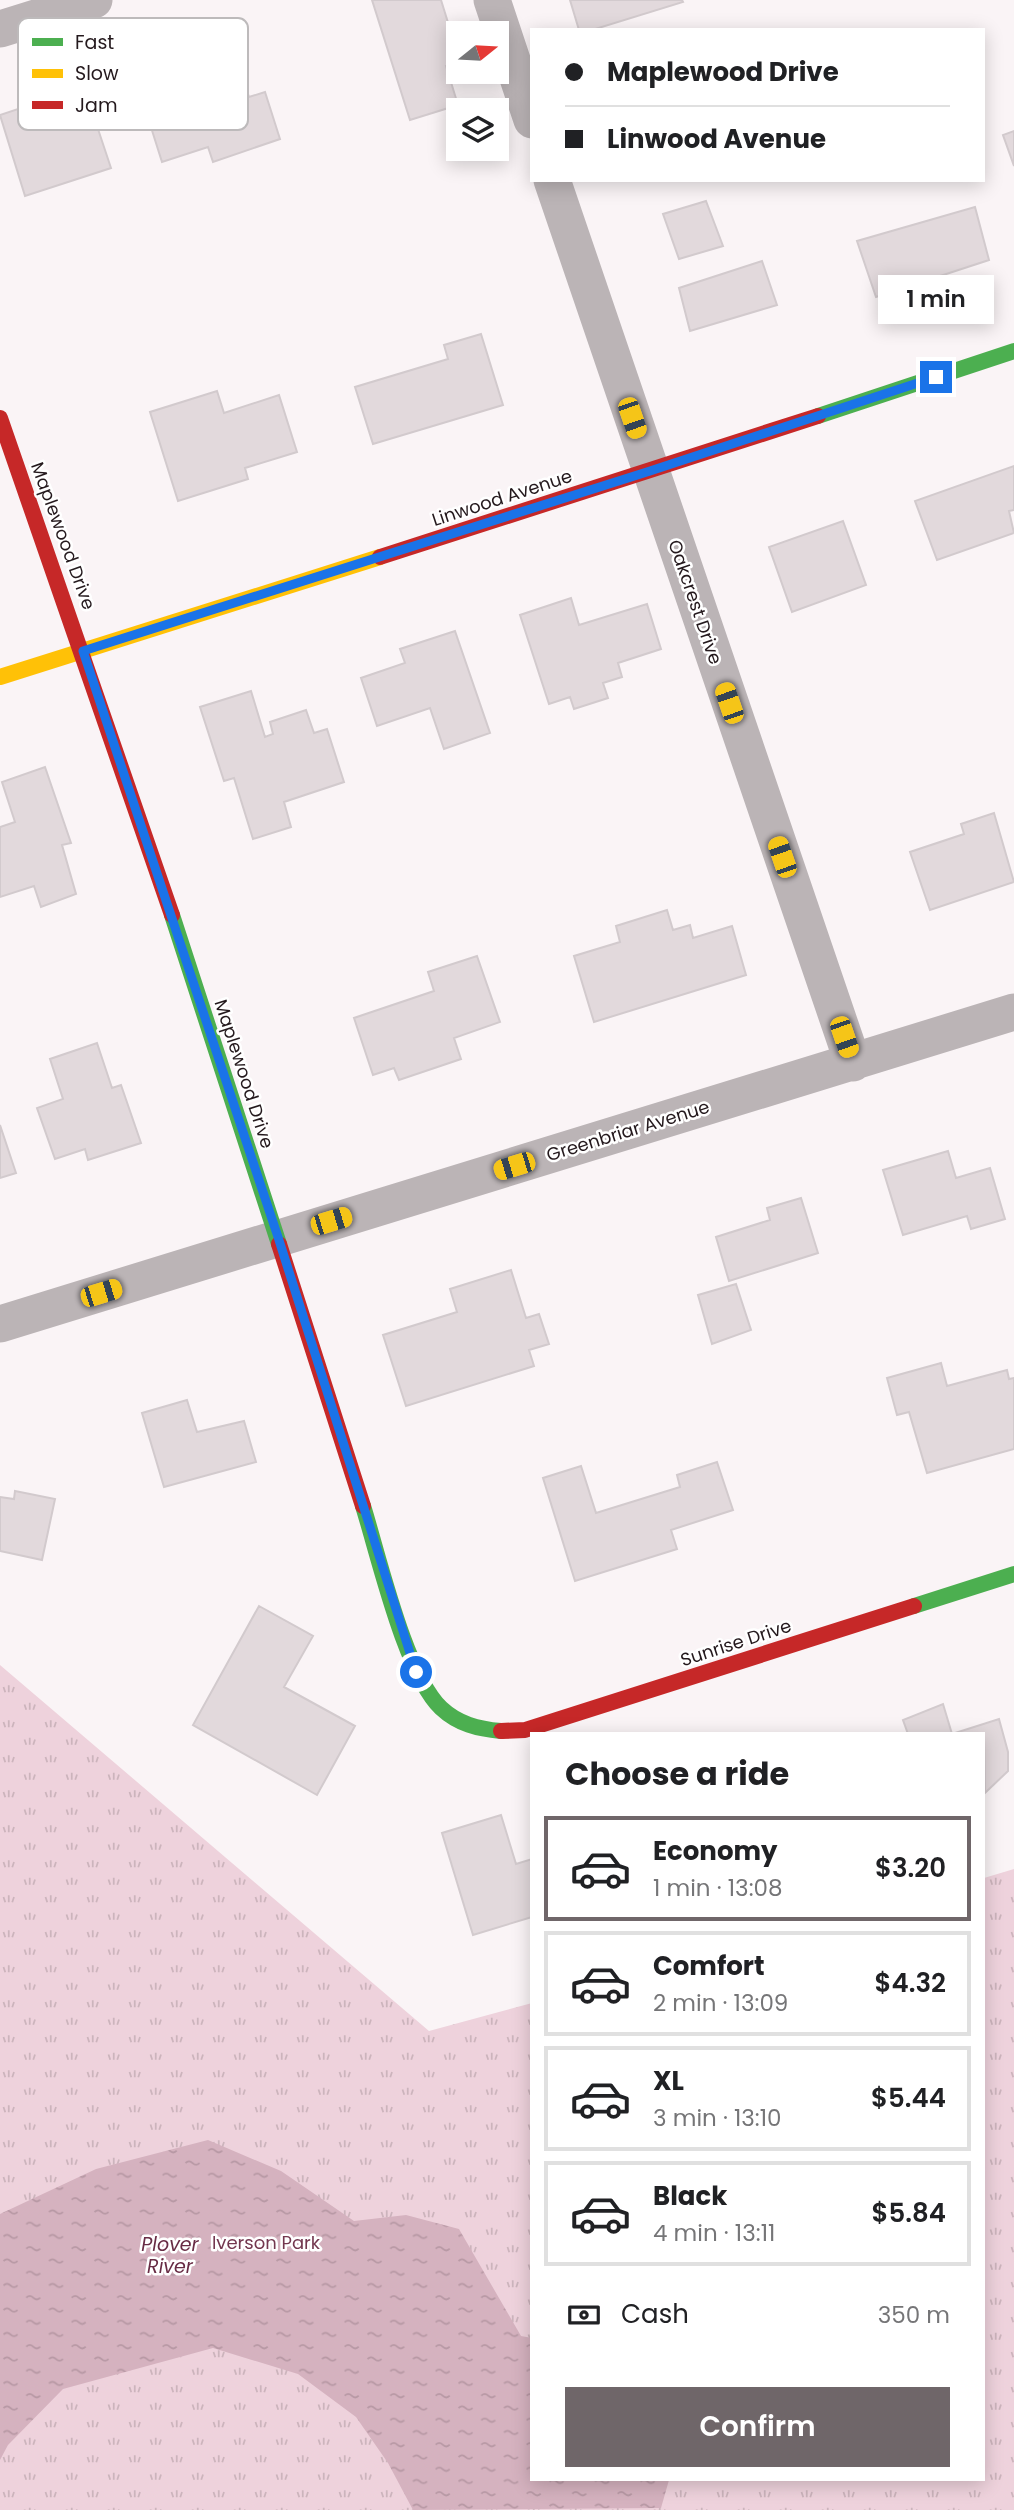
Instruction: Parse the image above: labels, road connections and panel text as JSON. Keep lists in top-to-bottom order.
{
  "streets": {
    "street": [
      "Linwood Avenue",
      "Maplewood Drive",
      "Oakcrest Drive",
      "Greenbriar Avenue",
      "Sunrise Drive"
    ]
  },
  "crossings": [
    ["Linwood Avenue", "Maplewood Drive"],
    ["Linwood Avenue", "Oakcrest Drive"],
    ["Maplewood Drive", "Greenbriar Avenue"],
    ["Maplewood Drive", "Sunrise Drive"],
    ["Oakcrest Drive", "Greenbriar Avenue"]
  ],
  "water": ["Plover River"],
  "parks": ["Iverson Park"],
  "legend": ["Fast", "Slow", "Jam"],
  "north": "right",
  "page": {
    "banner": ["Maplewood Drive", "Linwood Avenue"],
    "bubble": "1 min",
    "heading": "Choose a ride",
    "list": [
      {
        "name": "Economy",
        "note": "1 min · 13:08",
        "value": "$3.20"
      },
      {
        "name": "Comfort",
        "note": "2 min · 13:09",
        "value": "$4.32"
      },
      {
        "name": "XL",
        "note": "3 min · 13:10",
        "value": "$5.44"
      },
      {
        "name": "Black",
        "note": "4 min · 13:11",
        "value": "$5.84"
      }
    ],
    "pay": ["Cash", "350 m"],
    "buttons": "Confirm"
  }
}
